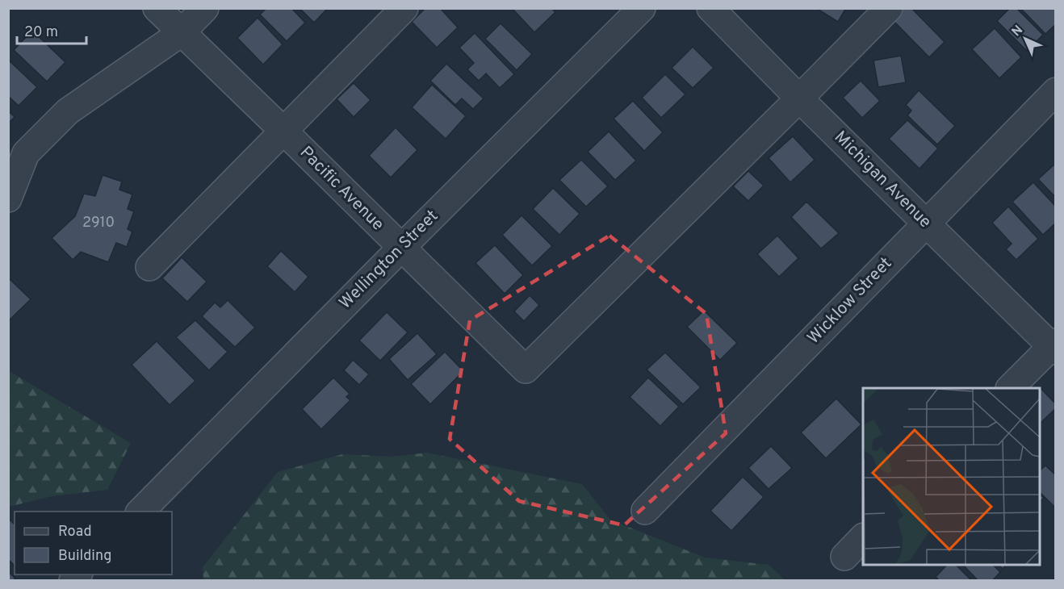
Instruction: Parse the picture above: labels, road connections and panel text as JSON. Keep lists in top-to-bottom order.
{
  "streets": {
    "street": [
      "Michigan Avenue",
      "Pacific Avenue",
      "Wellington Street",
      "Wicklow Street"
    ]
  },
  "crossings": [
    ["Michigan Avenue", "Pacific Avenue"],
    ["Michigan Avenue", "Wicklow Street"],
    ["Pacific Avenue", "Wellington Street"]
  ],
  "house_numbers": ["2910"],
  "legend": ["Road", "Building"],
  "scale_bar": "20 m",
  "north": "top left"
}
